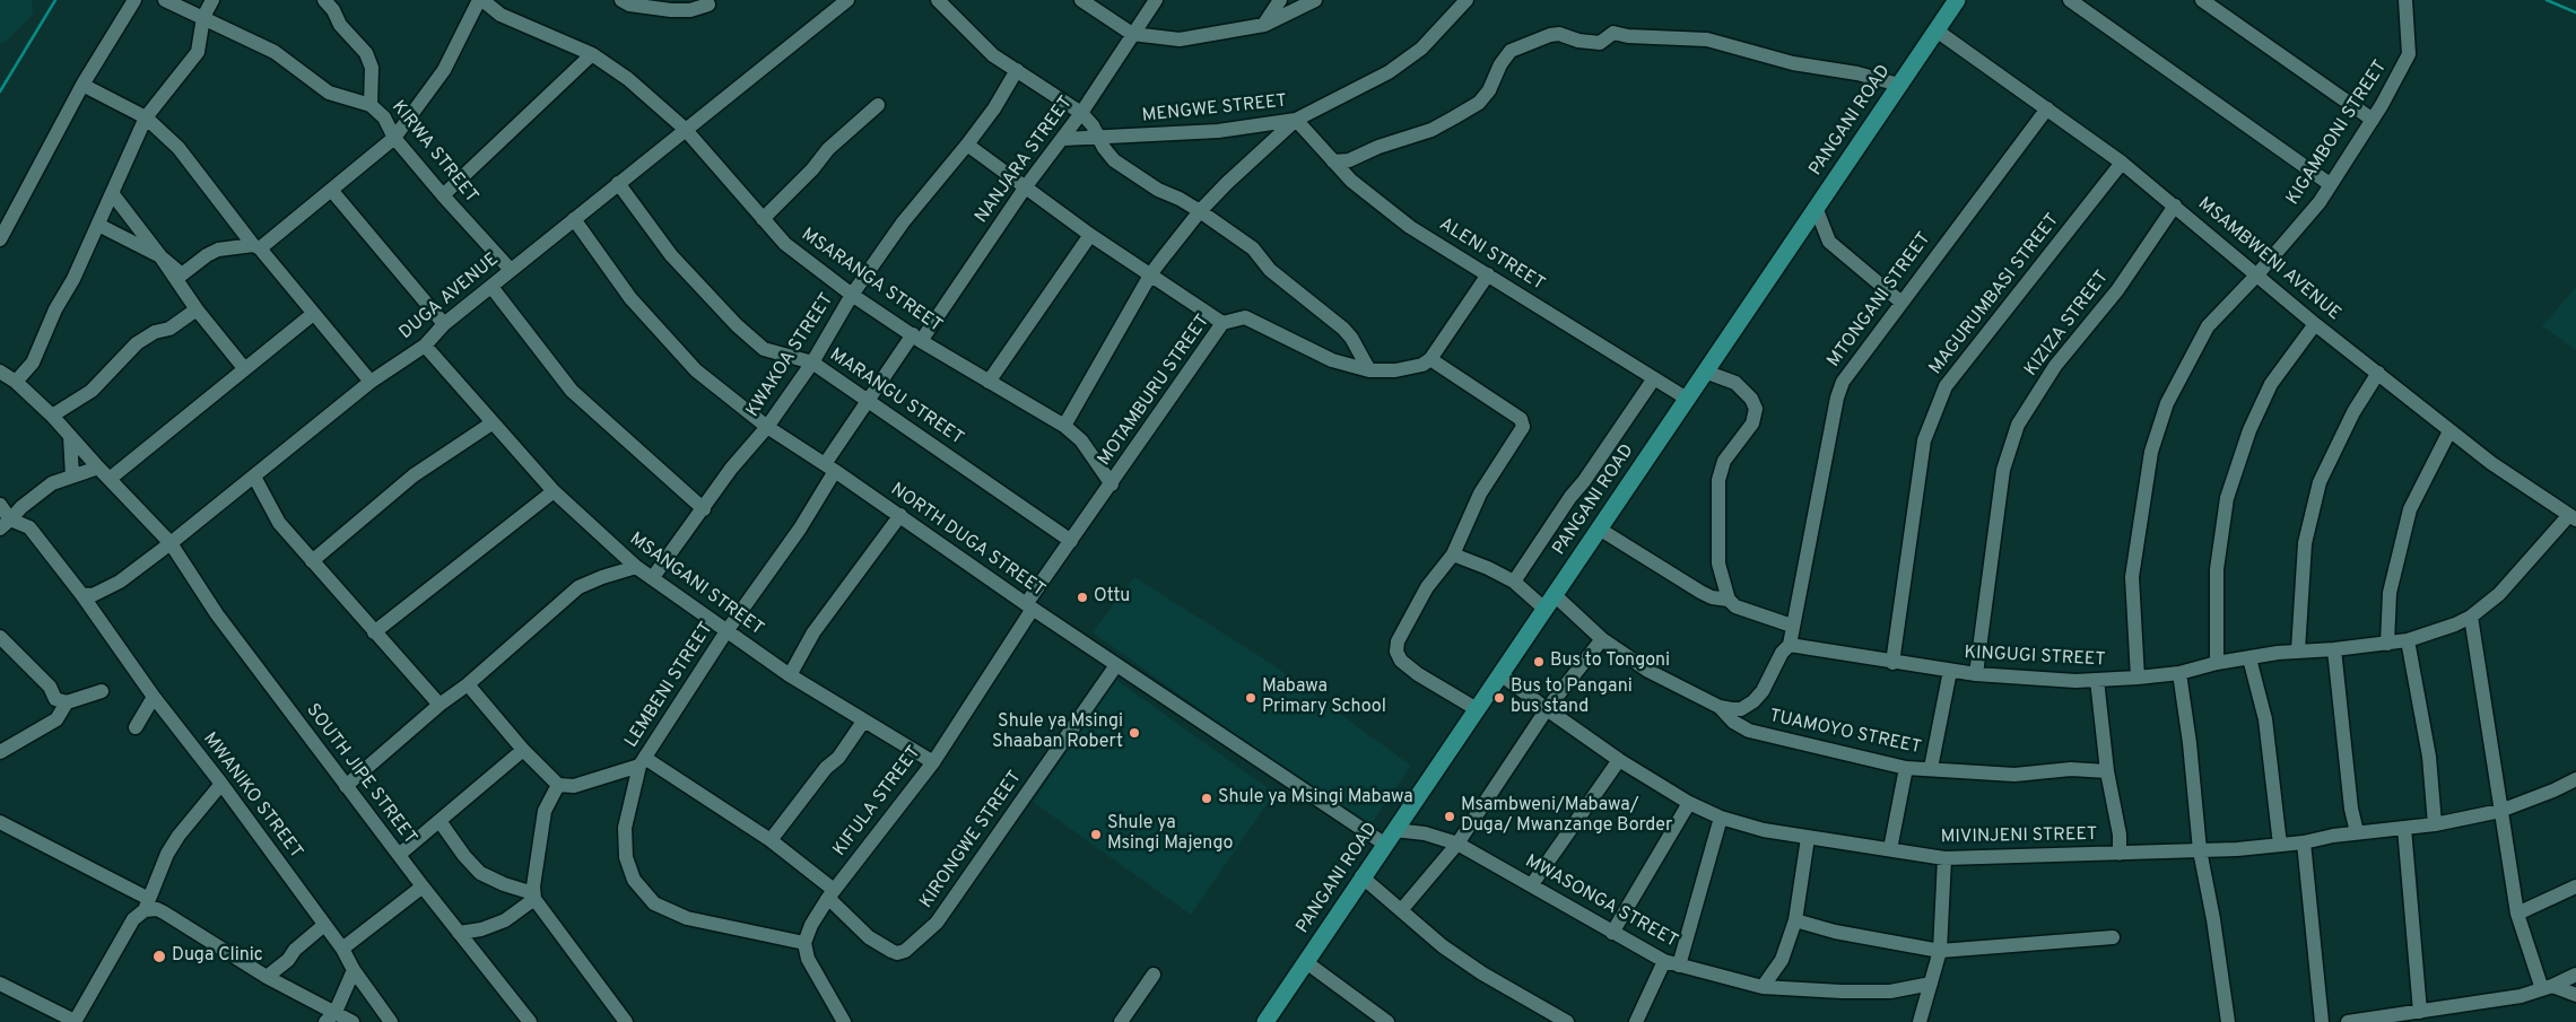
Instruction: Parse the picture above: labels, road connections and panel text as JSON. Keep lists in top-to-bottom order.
{
  "streets": {
    "main road": ["PANGANI ROAD"],
    "street": [
      "MENGWE STREET",
      "KIGAMBONI STREET",
      "KIRWA STREET",
      "NANJARA STREET",
      "ALENI STREET",
      "MSAMBWENI AVENUE",
      "MSARANGA STREET",
      "MAGURUMBASI STREET",
      "DUGA AVENUE",
      "MTONGANI STREET",
      "KIZIZA STREET",
      "KWAKOA STREET",
      "MOTAMBURU STREET",
      "MARANGU STREET",
      "NORTH DUGA STREET",
      "MSANGANI STREET",
      "KINGUGI STREET",
      "LEMBENI STREET",
      "TUAMOYO STREET",
      "SOUTH JIPE STREET",
      "MWANIKO STREET",
      "KIFULA STREET",
      "MIVINJENI STREET",
      "KIRONGWE STREET",
      "MWASONGA STREET"
    ]
  },
  "crossings": [
    ["MENGWE STREET", "NANJARA STREET"],
    ["MENGWE STREET", "ALENI STREET"],
    ["PANGANI ROAD", "ALENI STREET"],
    ["PANGANI ROAD", "MSAMBWENI AVENUE"],
    ["PANGANI ROAD", "NORTH DUGA STREET"],
    ["PANGANI ROAD", "MIVINJENI STREET"],
    ["PANGANI ROAD", "MWASONGA STREET"],
    ["KIGAMBONI STREET", "MSAMBWENI AVENUE"],
    ["KIGAMBONI STREET", "KINGUGI STREET"],
    ["KIRWA STREET", "DUGA AVENUE"],
    ["NANJARA STREET", "MSARANGA STREET"],
    ["NANJARA STREET", "MARANGU STREET"],
    ["NANJARA STREET", "LEMBENI STREET"],
    ["MSAMBWENI AVENUE", "MAGURUMBASI STREET"],
    ["MSAMBWENI AVENUE", "MTONGANI STREET"],
    ["MSAMBWENI AVENUE", "KIZIZA STREET"],
    ["MSAMBWENI AVENUE", "KINGUGI STREET"],
    ["MSARANGA STREET", "DUGA AVENUE"],
    ["MSARANGA STREET", "KWAKOA STREET"],
    ["MSARANGA STREET", "MOTAMBURU STREET"],
    ["MAGURUMBASI STREET", "KINGUGI STREET"],
    ["DUGA AVENUE", "MARANGU STREET"],
    ["DUGA AVENUE", "NORTH DUGA STREET"],
    ["DUGA AVENUE", "MSANGANI STREET"],
    ["DUGA AVENUE", "SOUTH JIPE STREET"],
    ["DUGA AVENUE", "MWANIKO STREET"],
    ["MTONGANI STREET", "KINGUGI STREET"],
    ["KIZIZA STREET", "KINGUGI STREET"],
    ["KWAKOA STREET", "MARANGU STREET"],
    ["KWAKOA STREET", "NORTH DUGA STREET"],
    ["KWAKOA STREET", "MSANGANI STREET"],
    ["MOTAMBURU STREET", "MARANGU STREET"],
    ["MOTAMBURU STREET", "NORTH DUGA STREET"],
    ["MOTAMBURU STREET", "KIFULA STREET"],
    ["MARANGU STREET", "LEMBENI STREET"],
    ["NORTH DUGA STREET", "LEMBENI STREET"],
    ["NORTH DUGA STREET", "KIFULA STREET"],
    ["NORTH DUGA STREET", "KIRONGWE STREET"],
    ["NORTH DUGA STREET", "MWASONGA STREET"],
    ["MSANGANI STREET", "LEMBENI STREET"],
    ["MSANGANI STREET", "KIFULA STREET"],
    ["LEMBENI STREET", "KIRONGWE STREET"],
    ["KIFULA STREET", "KIRONGWE STREET"]
  ],
  "places": [
    "Ottu",
    "Bus to Tongoni",
    "Mabawa Primary School",
    "Bus to Pangani bus stand",
    "Shule ya Msingi Shaaban Robert",
    "Shule ya Msingi Mabawa",
    "Msambweni/Mabawa/ Duga/ Mwanzange Border",
    "Shule ya Msingi Majengo",
    "Duga Clinic"
  ]
}
